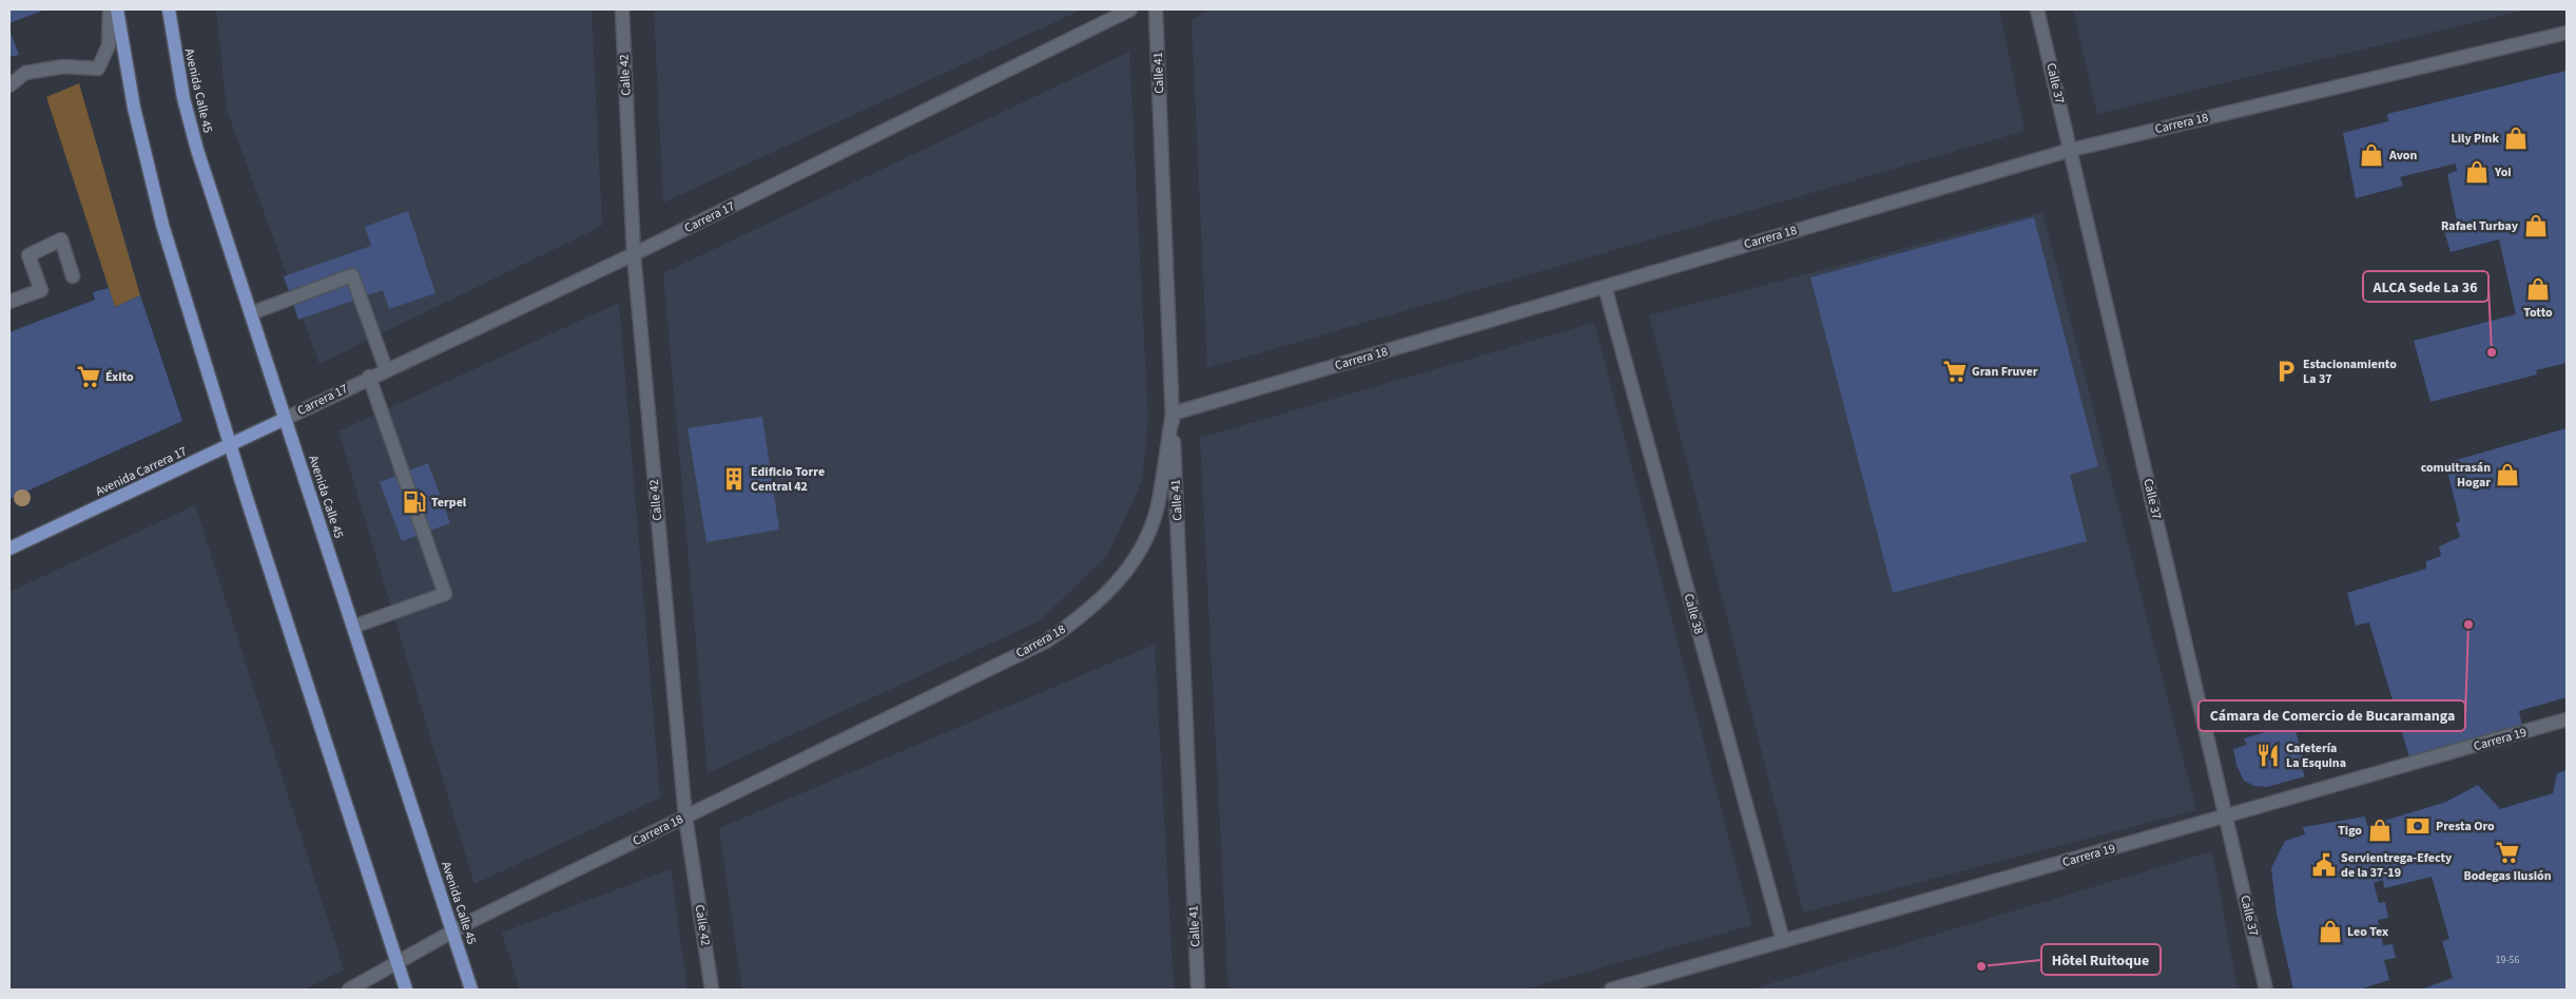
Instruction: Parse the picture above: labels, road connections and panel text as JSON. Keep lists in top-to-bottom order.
{
  "streets": {
    "main road": ["Avenida Calle 45", "Avenida Carrera 17"],
    "street": [
      "Calle 41",
      "Calle 42",
      "Calle 37",
      "Carrera 18",
      "Carrera 17",
      "Calle 38",
      "Carrera 19"
    ]
  },
  "crossings": [
    ["Calle 41", "Carrera 18"],
    ["Calle 42", "Carrera 18"],
    ["Calle 42", "Carrera 17"],
    ["Calle 37", "Carrera 18"],
    ["Calle 37", "Carrera 19"],
    ["Avenida Calle 45", "Carrera 18"],
    ["Avenida Calle 45", "Carrera 17"],
    ["Avenida Calle 45", "Avenida Carrera 17"],
    ["Carrera 18", "Calle 38"],
    ["Carrera 17", "Avenida Carrera 17"],
    ["Calle 38", "Carrera 19"]
  ],
  "places": {
    "shop": [
      "Lily Pink",
      "Avon",
      "Yoi",
      "Rafael Turbay",
      "Totto",
      "comultrasán Hogar",
      "Tigo",
      "Leo Tex"
    ],
    "other": ["ALCA Sede La 36", "Cámara de Comercio de Bucaramanga", "Hôtel Ruitoque"],
    "supermarket": ["Gran Fruver", "Éxito", "Bodegas Ilusión"],
    "parking": ["Estacionamiento La 37"],
    "building": ["Edificio Torre Central 42"],
    "fuel station": ["Terpel"],
    "restaurant": ["Cafetería La Esquina"],
    "bank": ["Presta Oro"],
    "public building": ["Servientrega-Efecty de la 37-19"]
  },
  "house_numbers": ["19-56"]
}
